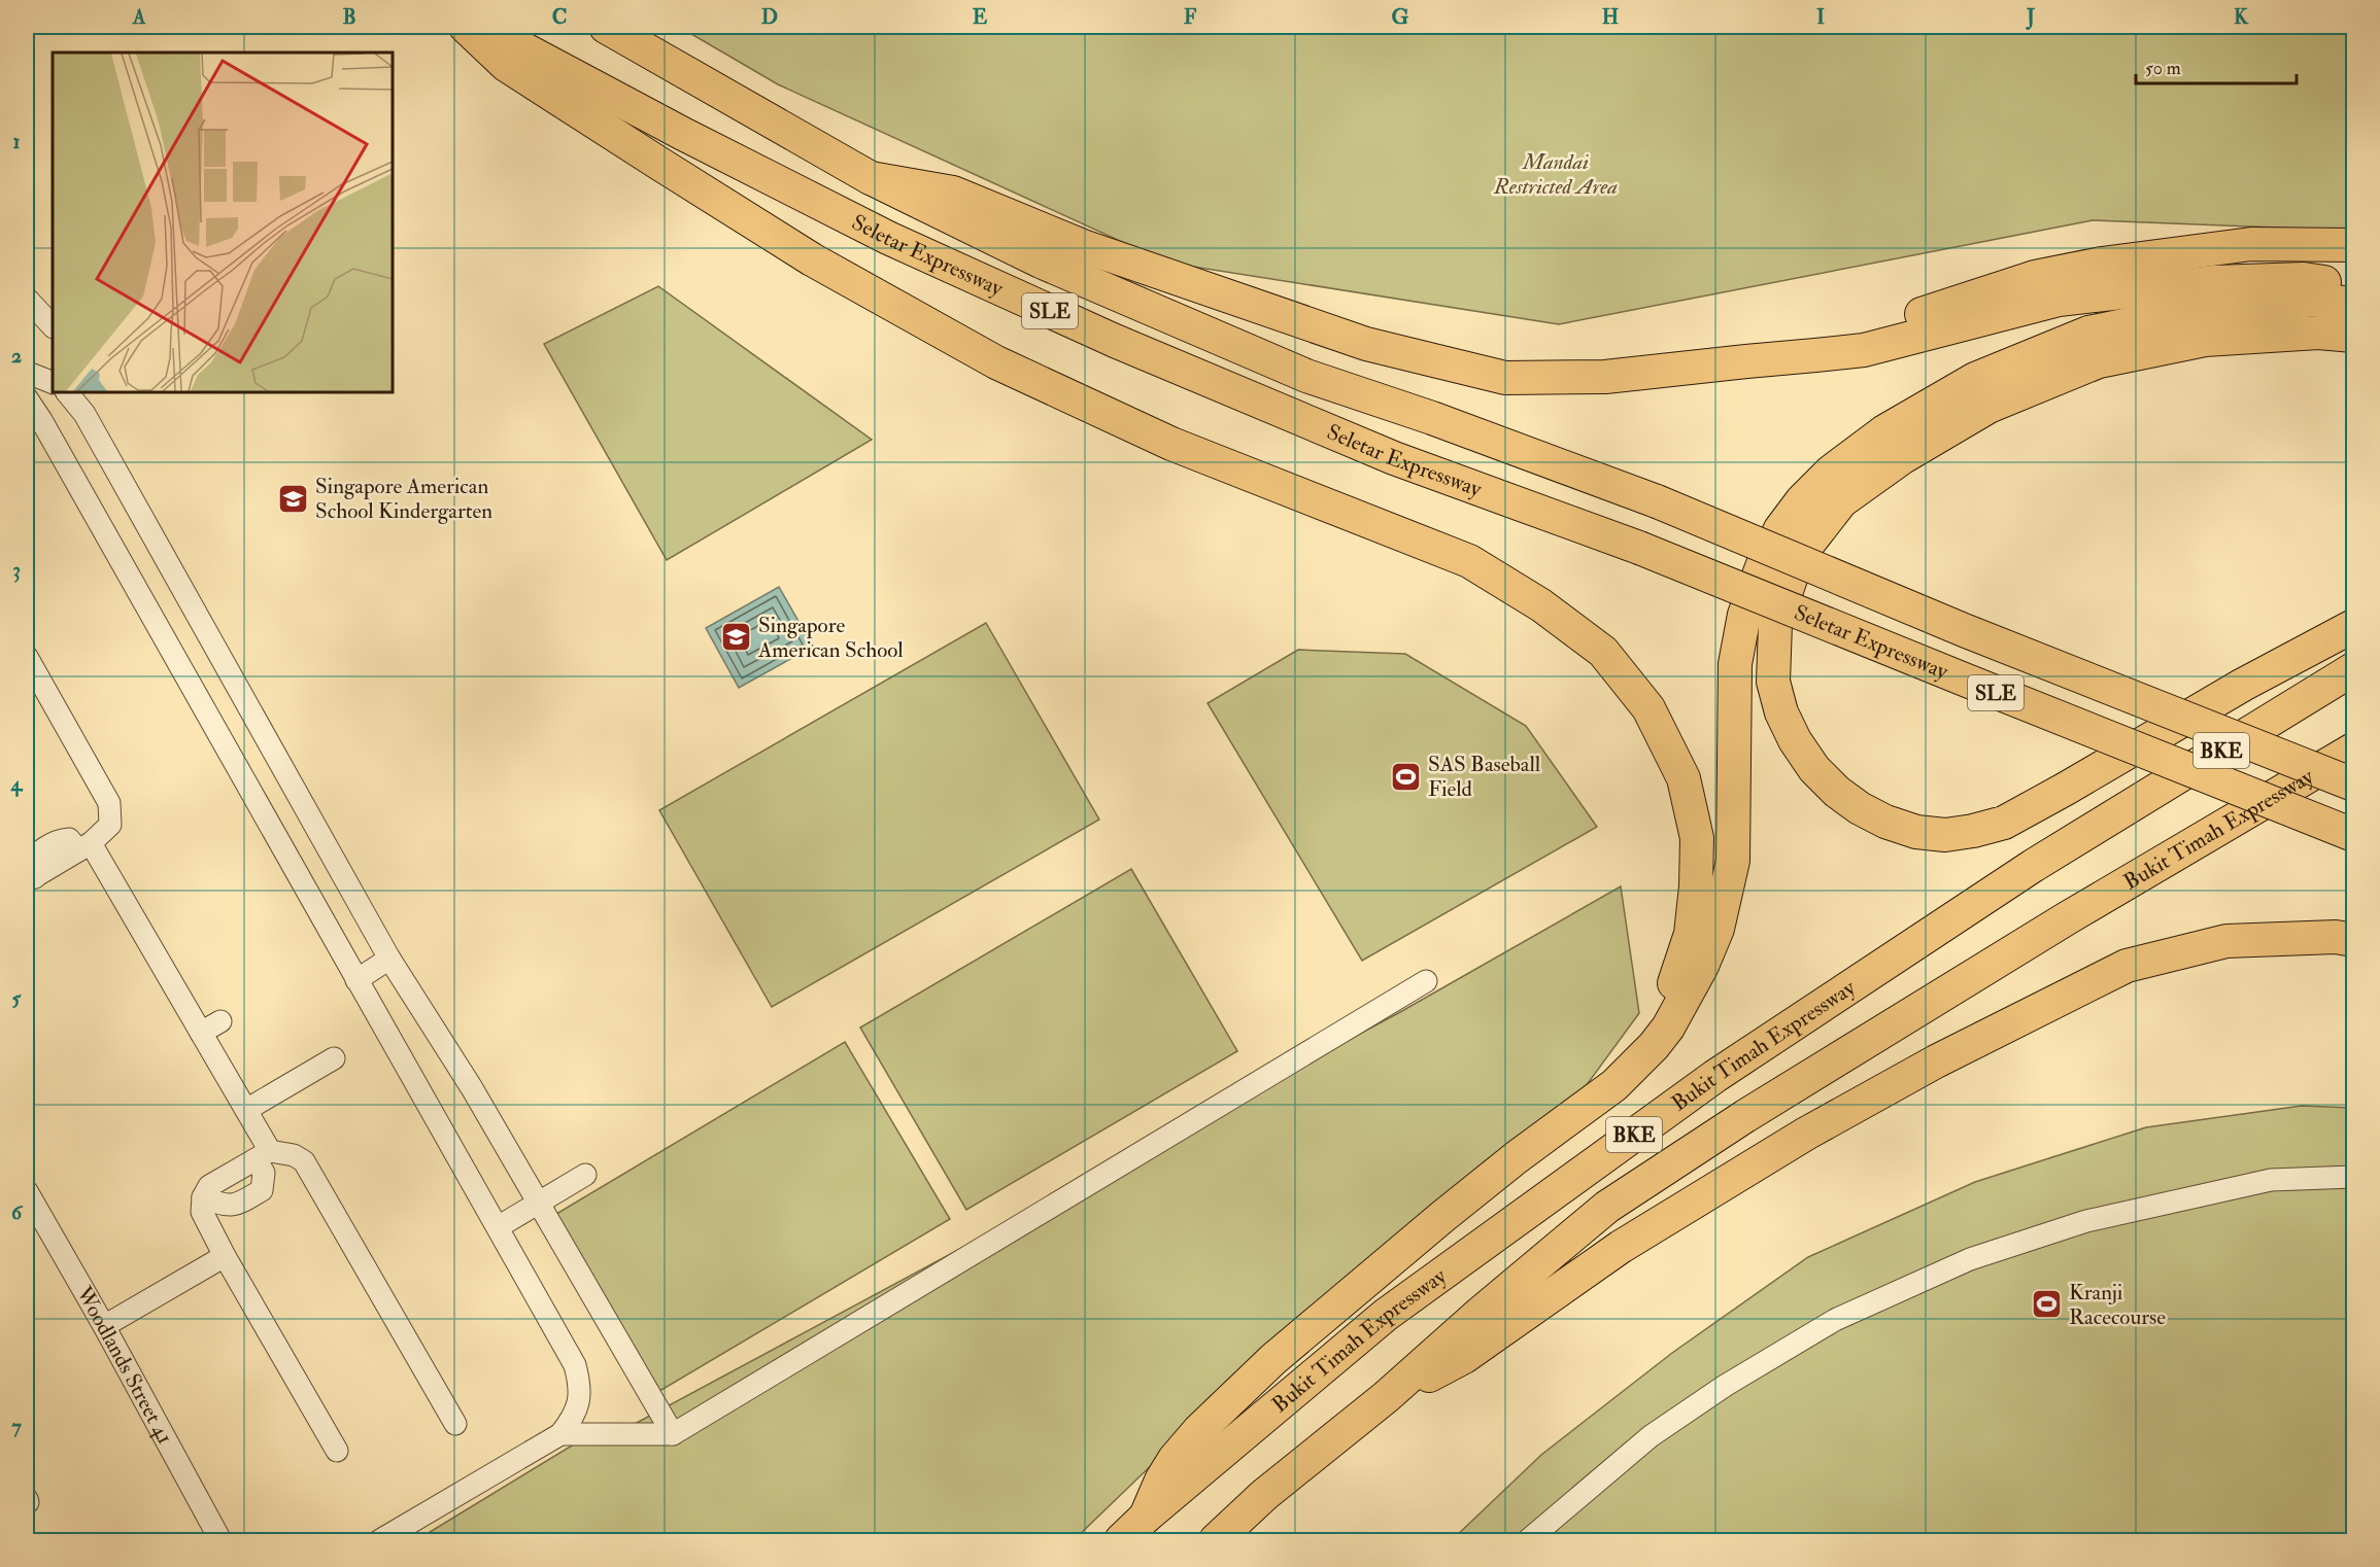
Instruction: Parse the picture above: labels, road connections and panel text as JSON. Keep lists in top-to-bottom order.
{
  "streets": {
    "highway": [
      "Seletar Expressway",
      "SLE",
      "BKE",
      "Bukit Timah Expressway"
    ],
    "street": ["Woodlands Street 41"]
  },
  "parks": ["Mandai Restricted Area"],
  "places": {
    "school or university": ["Singapore American School Kindergarten", "Singapore American School"],
    "sports": ["SAS Baseball Field", "Kranji Racecourse"]
  },
  "scale_bar": "50 m",
  "grid": {
    "columns": [
      "A",
      "B",
      "C",
      "D",
      "E",
      "F",
      "G",
      "H",
      "I",
      "J",
      "K"
    ],
    "rows": [
      "1",
      "2",
      "3",
      "4",
      "5",
      "6",
      "7"
    ]
  }
}
